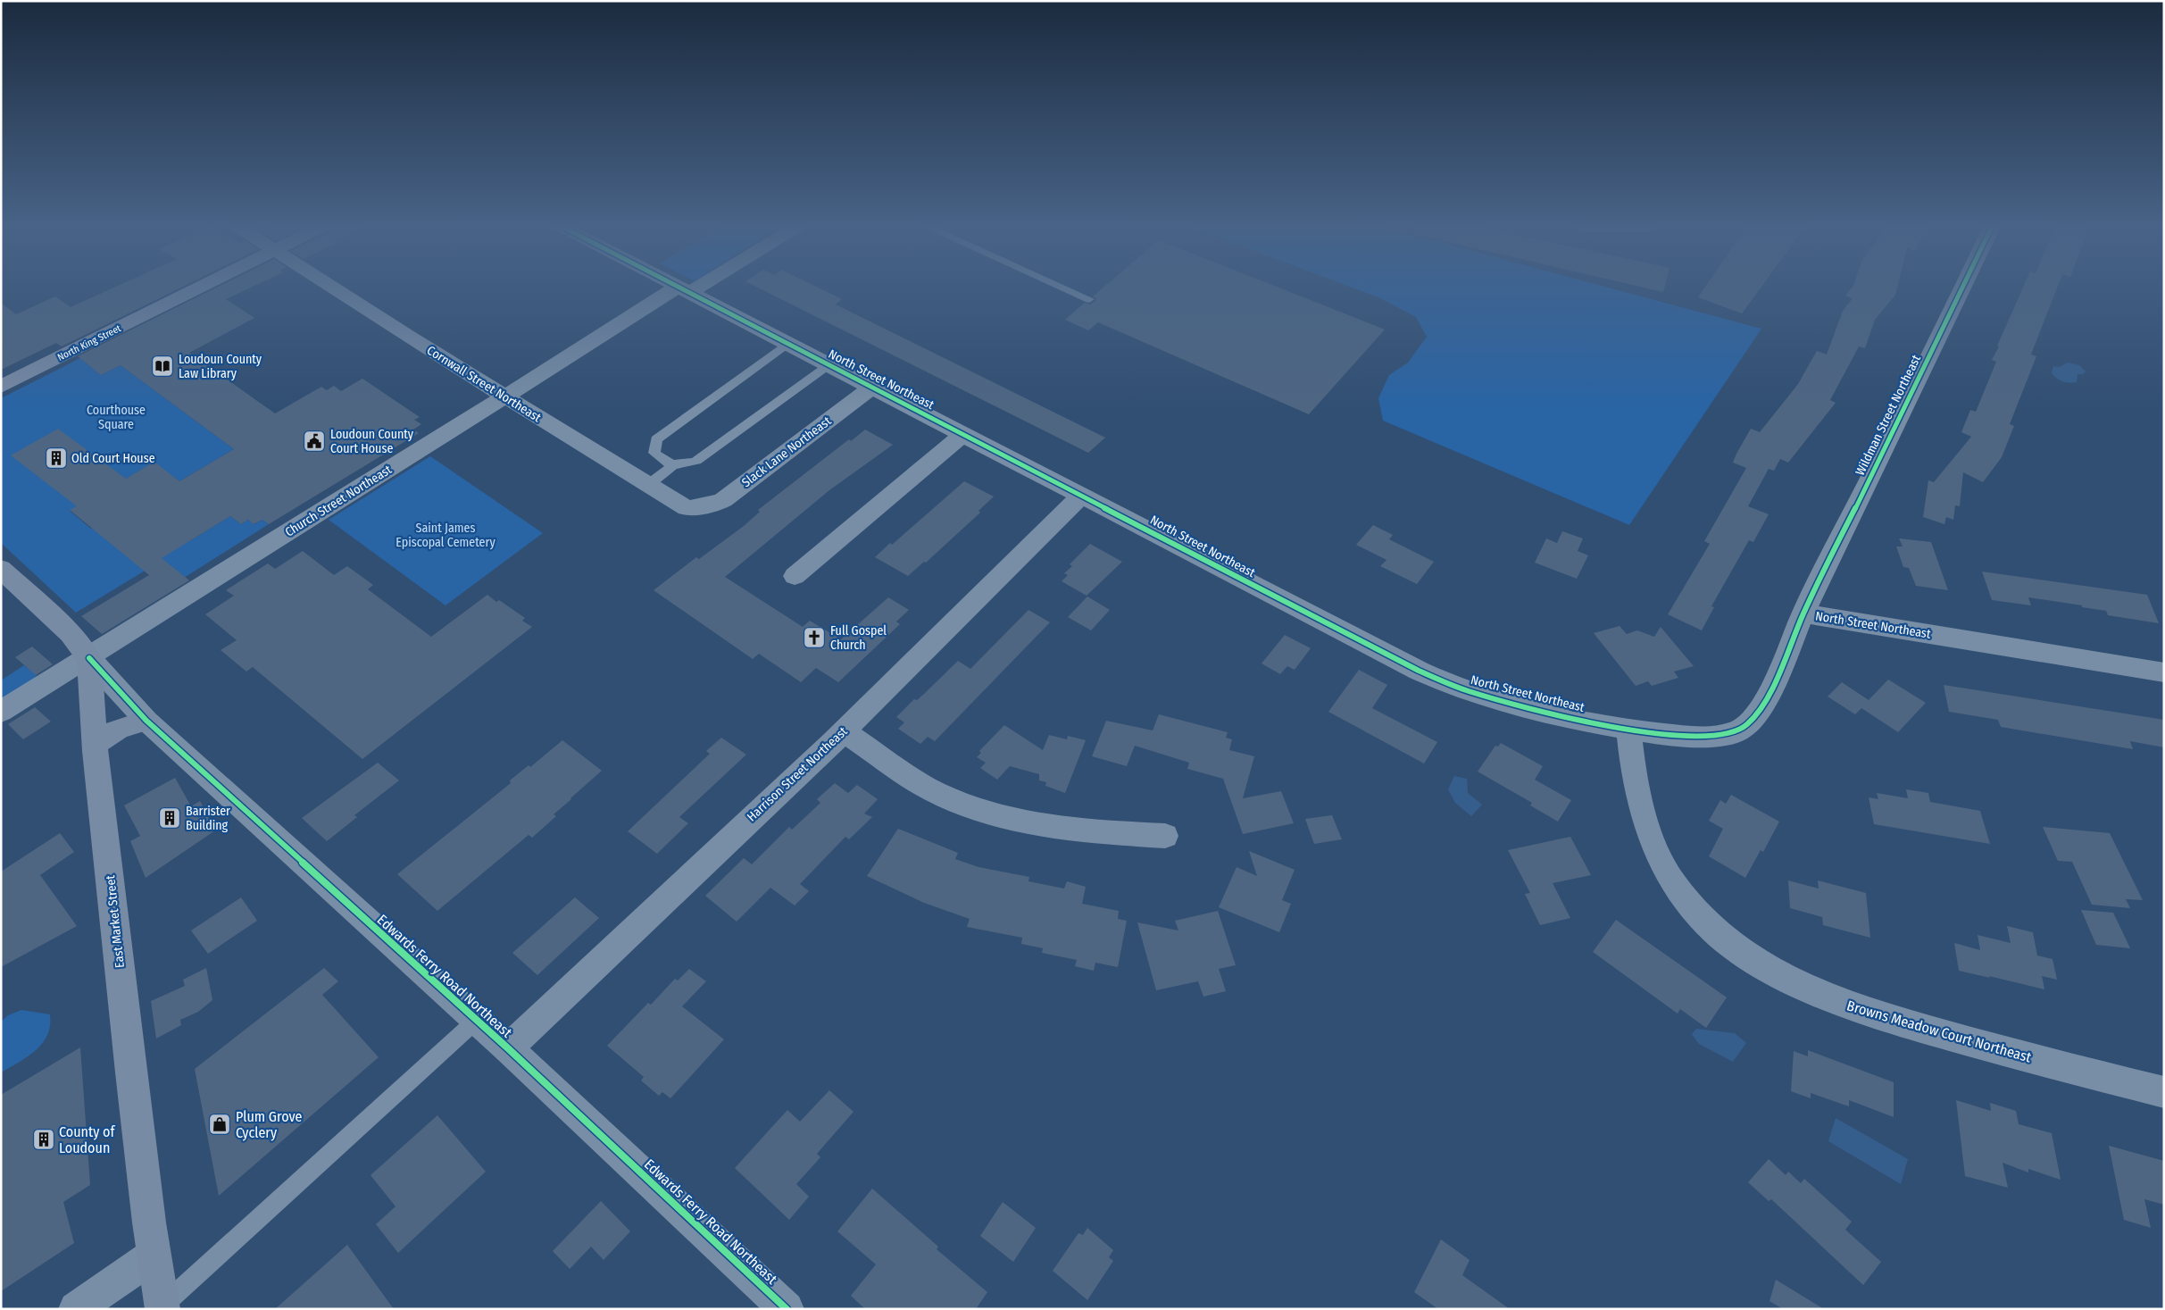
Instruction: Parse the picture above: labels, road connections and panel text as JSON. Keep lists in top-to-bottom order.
{
  "streets": {
    "main road": ["North King Street", "East Market Street"],
    "street": [
      "North Street Northeast",
      "Cornwall Street Northeast",
      "Wildman Street Northeast",
      "Slack Lane Northeast",
      "Church Street Northeast",
      "Harrison Street Northeast",
      "Edwards Ferry Road Northeast",
      "Browns Meadow Court Northeast"
    ]
  },
  "crossings": [
    ["North Street Northeast", "Wildman Street Northeast"],
    ["North Street Northeast", "Slack Lane Northeast"],
    ["North Street Northeast", "Church Street Northeast"],
    ["North Street Northeast", "Harrison Street Northeast"],
    ["North Street Northeast", "Browns Meadow Court Northeast"],
    ["Cornwall Street Northeast", "Slack Lane Northeast"],
    ["Cornwall Street Northeast", "Church Street Northeast"],
    ["Church Street Northeast", "East Market Street"],
    ["Church Street Northeast", "Edwards Ferry Road Northeast"],
    ["Harrison Street Northeast", "Edwards Ferry Road Northeast"],
    ["East Market Street", "Edwards Ferry Road Northeast"]
  ],
  "parks": ["Courthouse Square", "Saint James Episcopal Cemetery"],
  "places": {
    "library": ["Loudoun County Law Library"],
    "public building": ["Loudoun County Court House"],
    "building": ["Old Court House", "Barrister Building", "County of Loudoun"],
    "church": ["Full Gospel Church"],
    "shop": ["Plum Grove Cyclery"]
  }
}
